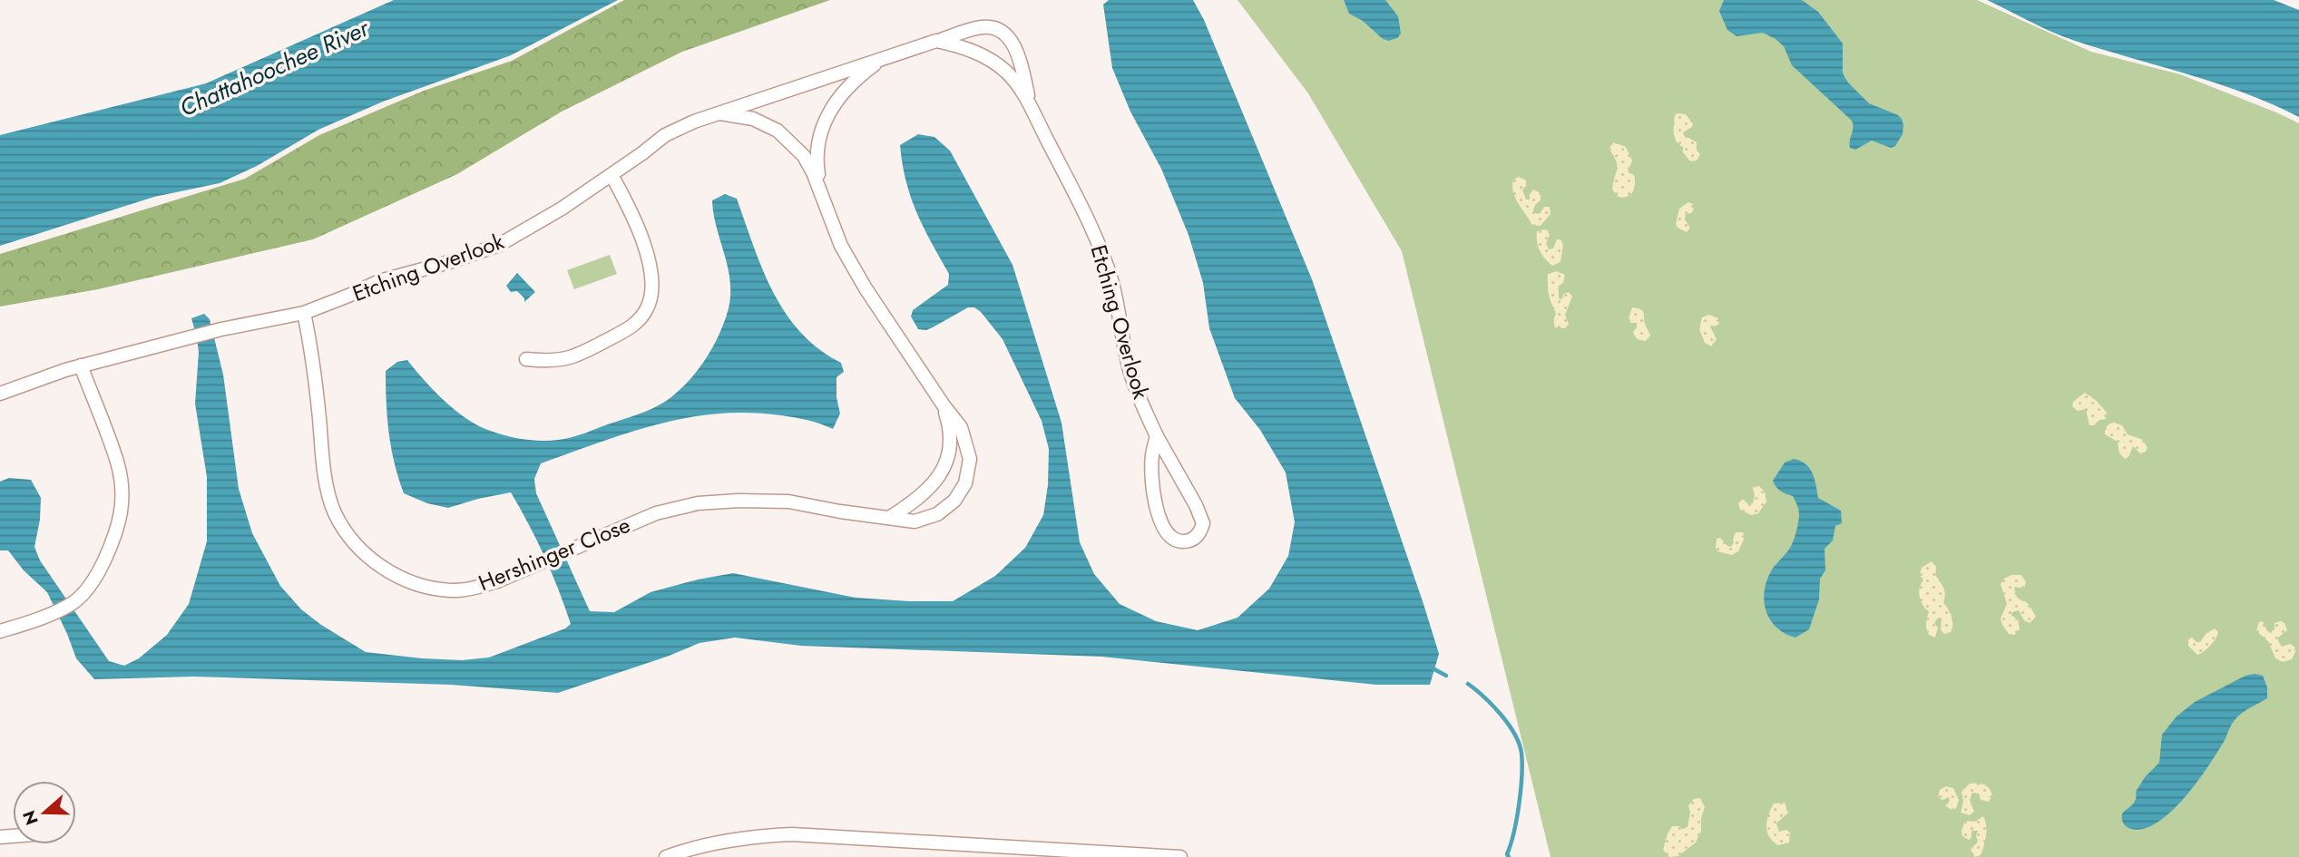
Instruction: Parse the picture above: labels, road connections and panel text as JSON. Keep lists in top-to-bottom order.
{
  "streets": {
    "street": ["Etching Overlook", "Hershinger Close"]
  },
  "crossings": [
    ["Etching Overlook", "Hershinger Close"]
  ],
  "water": ["Chattahoochee River"],
  "north": "left"
}
